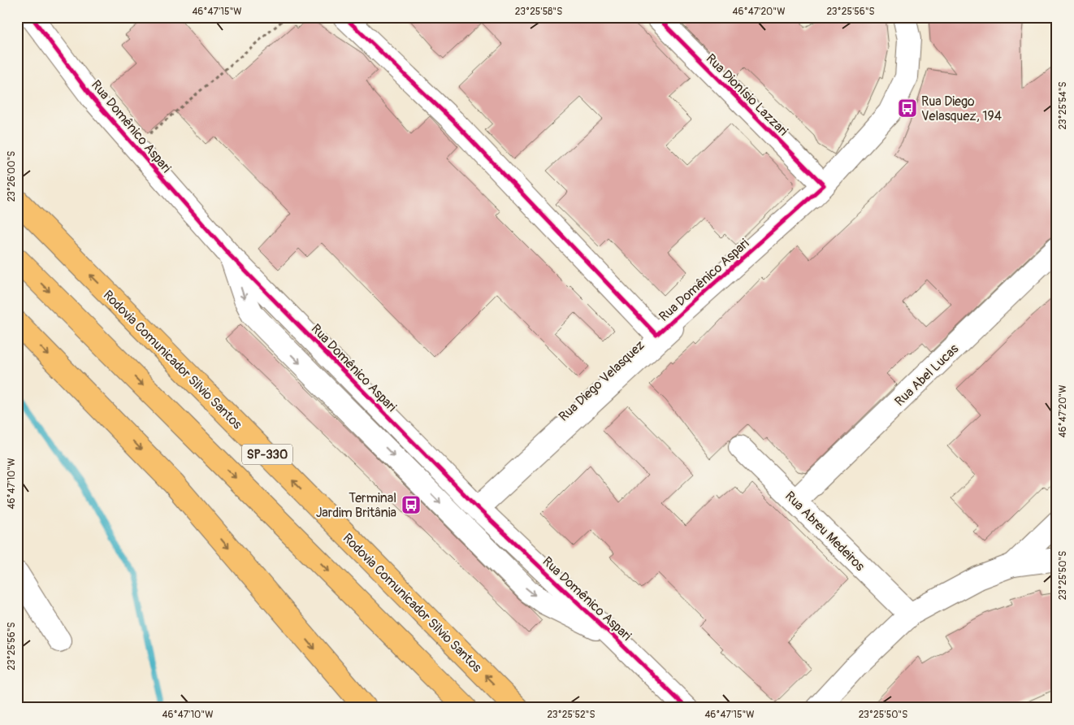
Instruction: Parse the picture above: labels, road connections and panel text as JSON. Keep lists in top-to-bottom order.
{
  "streets": {
    "main road": ["Rodovia Comunicador Silvio Santos", "SP-330"],
    "street": [
      "Rua Dionísio Lazzari",
      "Rua Domênico Aspari",
      "Rua Abel Lucas",
      "Rua Diego Velasquez",
      "Rua Abreu Medeiros"
    ]
  },
  "crossings": [
    ["Rua Dionísio Lazzari", "Rua Domênico Aspari"],
    ["Rua Dionísio Lazzari", "Rua Diego Velasquez"],
    ["Rua Domênico Aspari", "Rua Diego Velasquez"],
    ["Rua Abel Lucas", "Rua Abreu Medeiros"]
  ],
  "places": {
    "bus stop": ["Rua Diego Velasquez, 194", "Terminal Jardim Britânia"]
  },
  "coordinates": [
    "46°47'15\"W",
    "23°25'58\"S",
    "46°47'20\"W",
    "23°25'56\"S",
    "23°25'54\"S",
    "23°26'00\"S",
    "46°47'10\"W",
    "23°25'50\"S",
    "23°25'52\"S"
  ]
}
